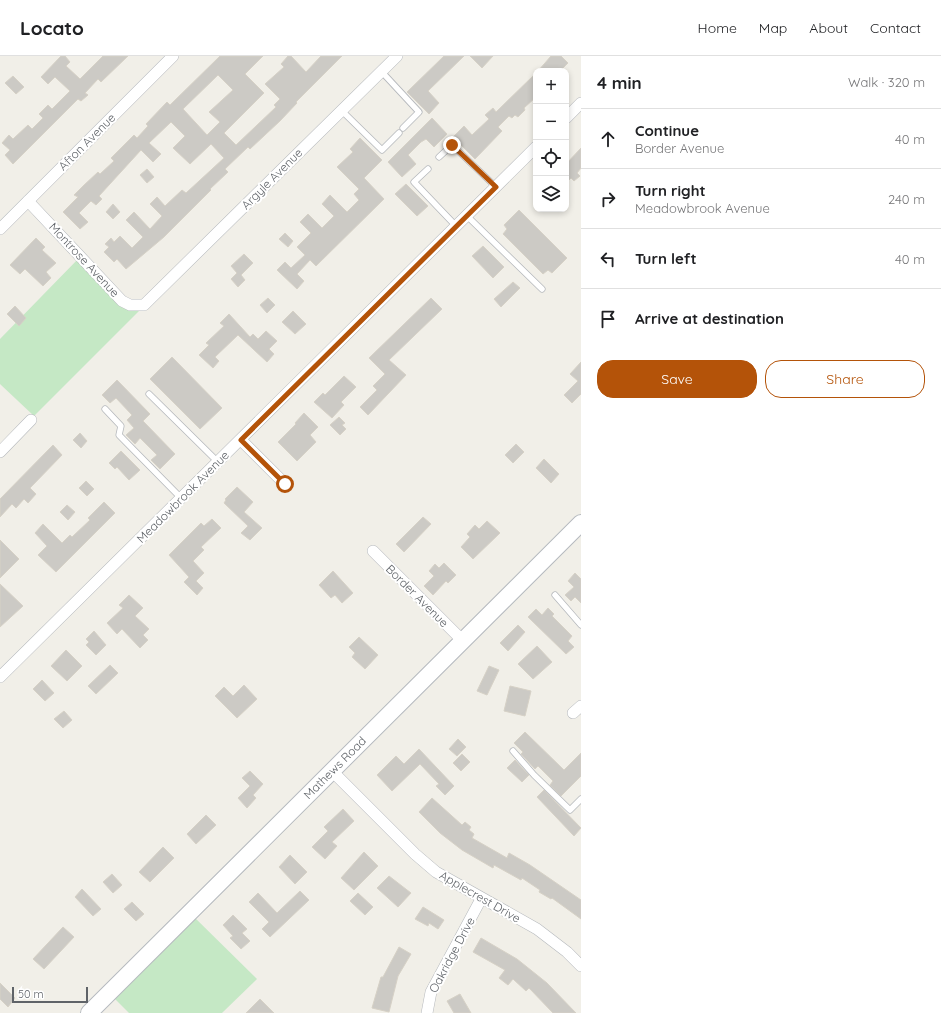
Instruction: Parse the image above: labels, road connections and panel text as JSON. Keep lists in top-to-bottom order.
{
  "streets": {
    "street": [
      "Afton Avenue",
      "Argyle Avenue",
      "Montrose Avenue",
      "Meadowbrook Avenue",
      "Border Avenue",
      "Mathews Road",
      "Applecrest Drive",
      "Oakridge Drive"
    ]
  },
  "crossings": [
    ["Afton Avenue", "Montrose Avenue"],
    ["Argyle Avenue", "Montrose Avenue"],
    ["Border Avenue", "Mathews Road"],
    ["Mathews Road", "Applecrest Drive"],
    ["Applecrest Drive", "Oakridge Drive"]
  ],
  "scale_bar": "50 m",
  "page": {
    "header": "Locato",
    "nav": [
      "Home",
      "Map",
      "About",
      "Contact"
    ],
    "heading": ["4 min", "Walk · 320 m"],
    "map_buttons": ["+", "−"],
    "list": [
      ["Continue", "Border Avenue", "40 m"],
      ["Turn right", "Meadowbrook Avenue", "240 m"],
      ["Turn left", "40 m"],
      "Arrive at destination"
    ],
    "buttons": ["Save", "Share"],
    "scale": "50 m"
  }
}
